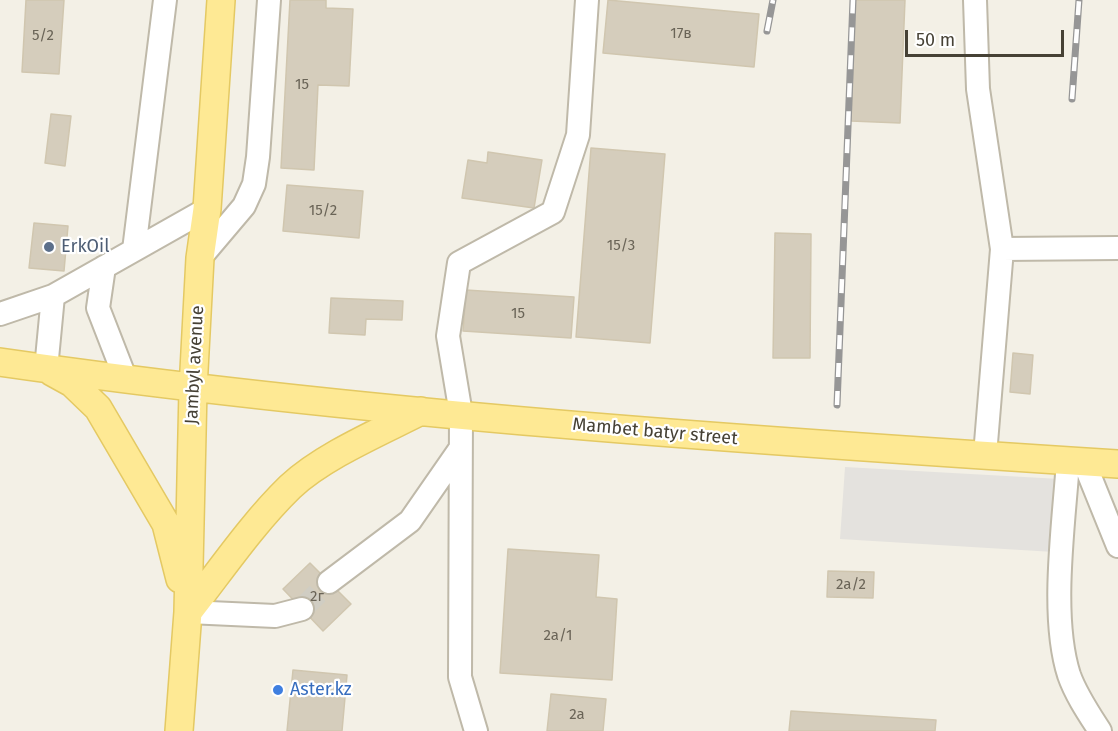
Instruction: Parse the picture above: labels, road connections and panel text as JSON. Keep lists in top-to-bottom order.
{
  "streets": {
    "main road": ["Jambyl avenue", "Mambet batyr street"]
  },
  "crossings": [
    ["Jambyl avenue", "Mambet batyr street"]
  ],
  "places": ["ErkOil", "Aster.kz"],
  "house_numbers": [
    "17в",
    "5/2",
    "15",
    "15/2",
    "15/3",
    "15",
    "2а/2",
    "2г",
    "2а/1",
    "2а"
  ],
  "scale_bar": "50 m"
}
